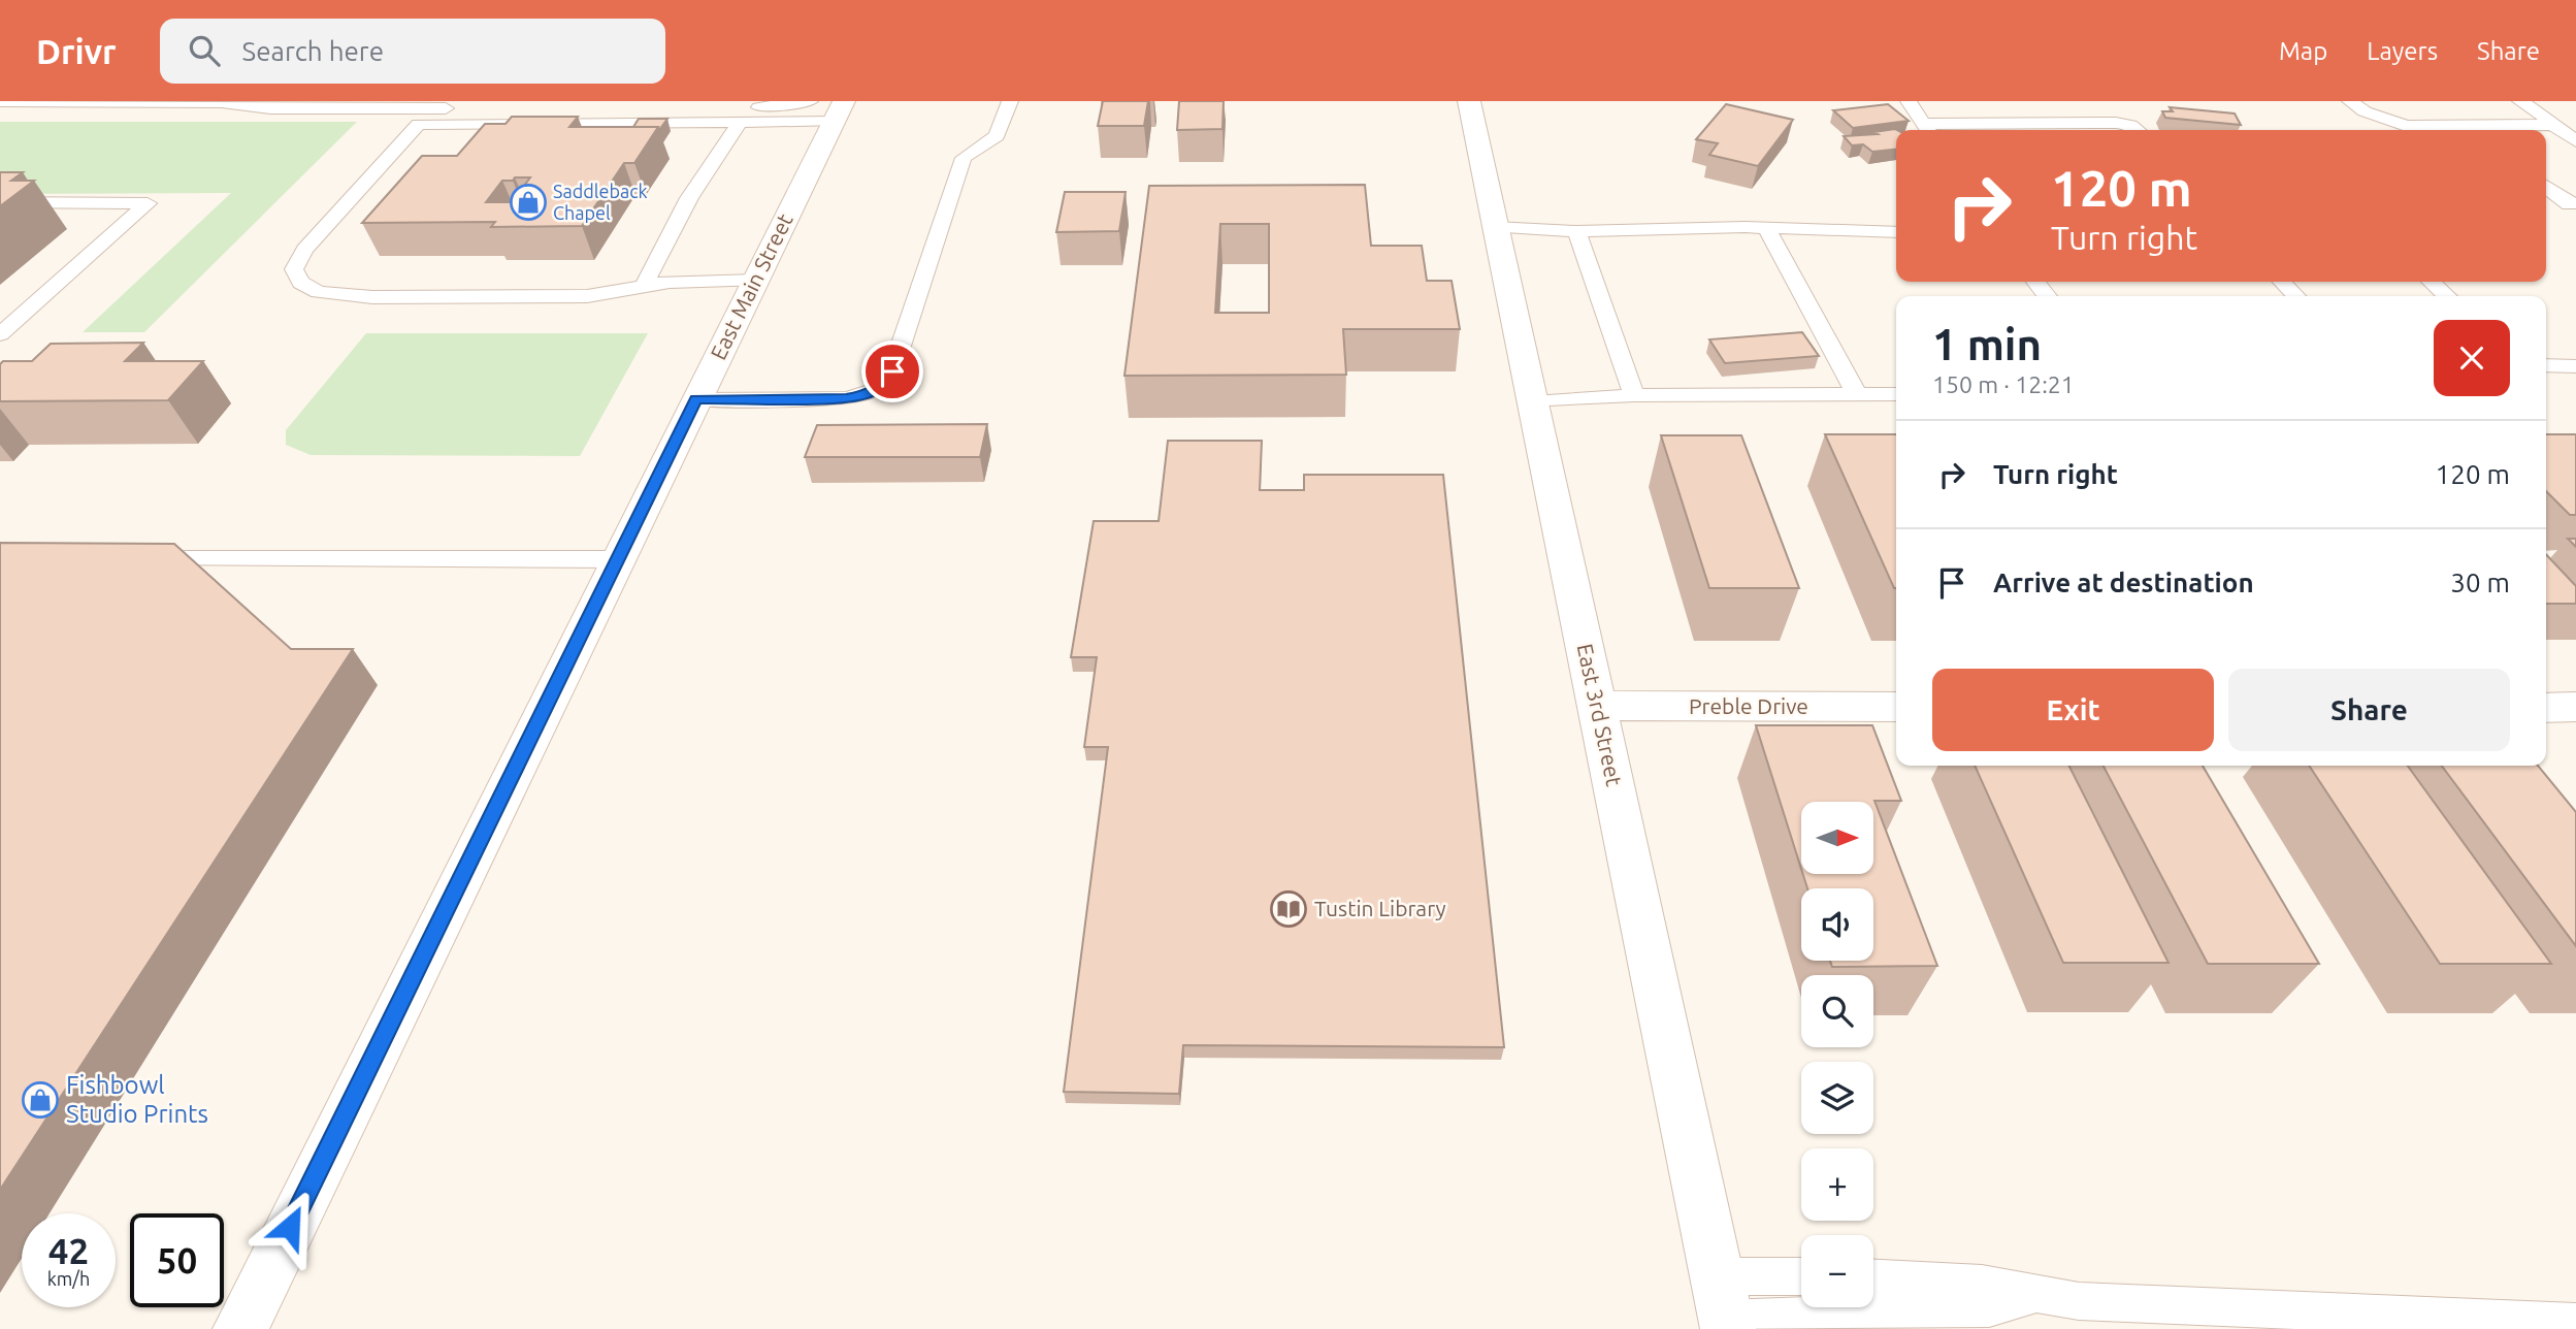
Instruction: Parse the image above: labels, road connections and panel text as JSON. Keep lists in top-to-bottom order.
{
  "streets": {
    "street": ["East Main Street", "Preble Drive", "East 3rd Street"]
  },
  "crossings": [
    ["Preble Drive", "East 3rd Street"]
  ],
  "places": {
    "shop": ["Saddleback Chapel", "Fishbowl Studio Prints"],
    "library": ["Tustin Library"]
  },
  "north": "right",
  "page": {
    "header": "Drivr",
    "search": "Search here",
    "nav": ["Map", "Layers", "Share"],
    "turn": ["120 m", "Turn right"],
    "heading": ["1 min", "150 m · 12:21"],
    "list": [
      {
        "name": "Turn right",
        "value": "120 m"
      },
      {
        "name": "Arrive at destination",
        "value": "30 m"
      }
    ],
    "buttons": ["Exit", "Share"],
    "map_buttons": ["+", "−"],
    "speed": "42 km/h",
    "limit": "50"
  }
}
